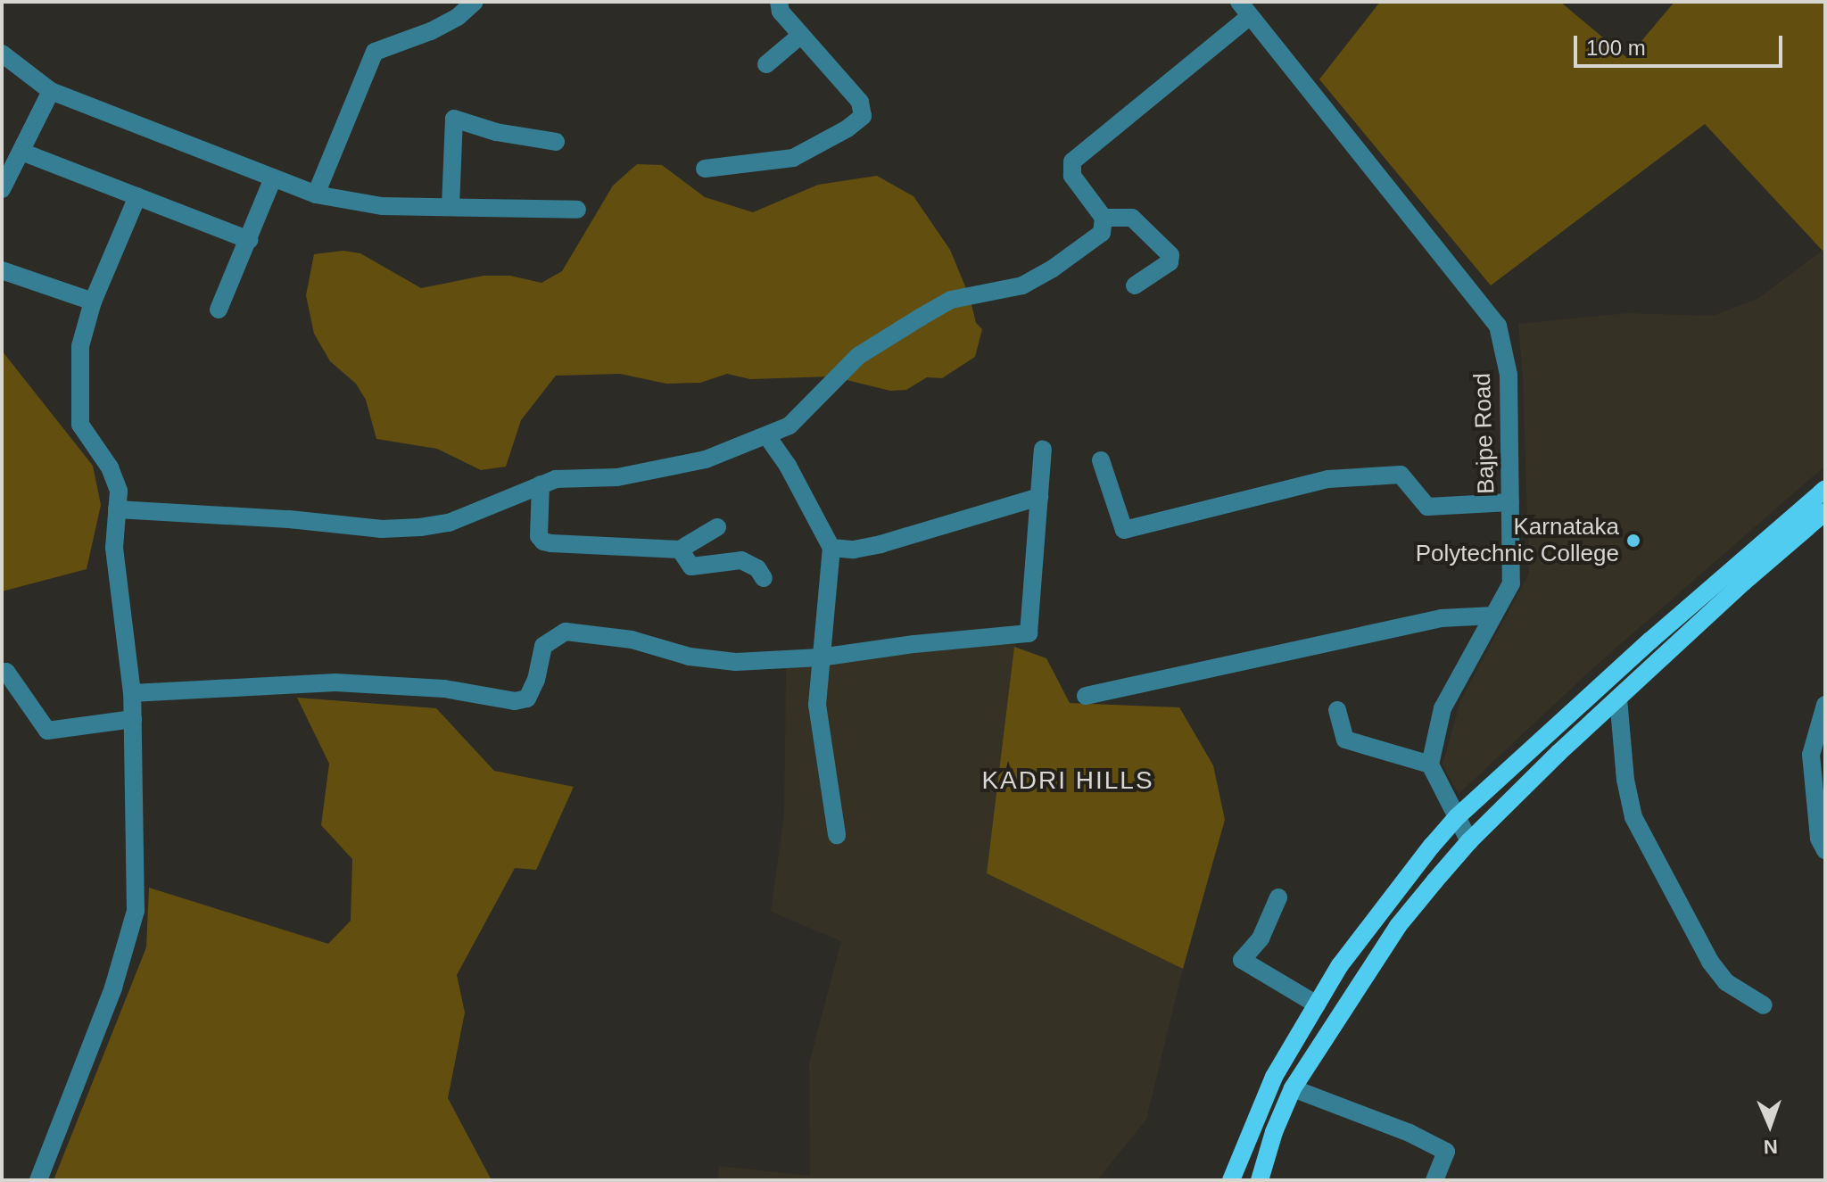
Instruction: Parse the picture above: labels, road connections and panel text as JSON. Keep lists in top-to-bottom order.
{
  "streets": {
    "street": ["Bajpe Road"]
  },
  "districts": ["KADRI HILLS"],
  "places": ["Karnataka Polytechnic College"],
  "scale_bar": "100 m",
  "north": "bottom"
}
